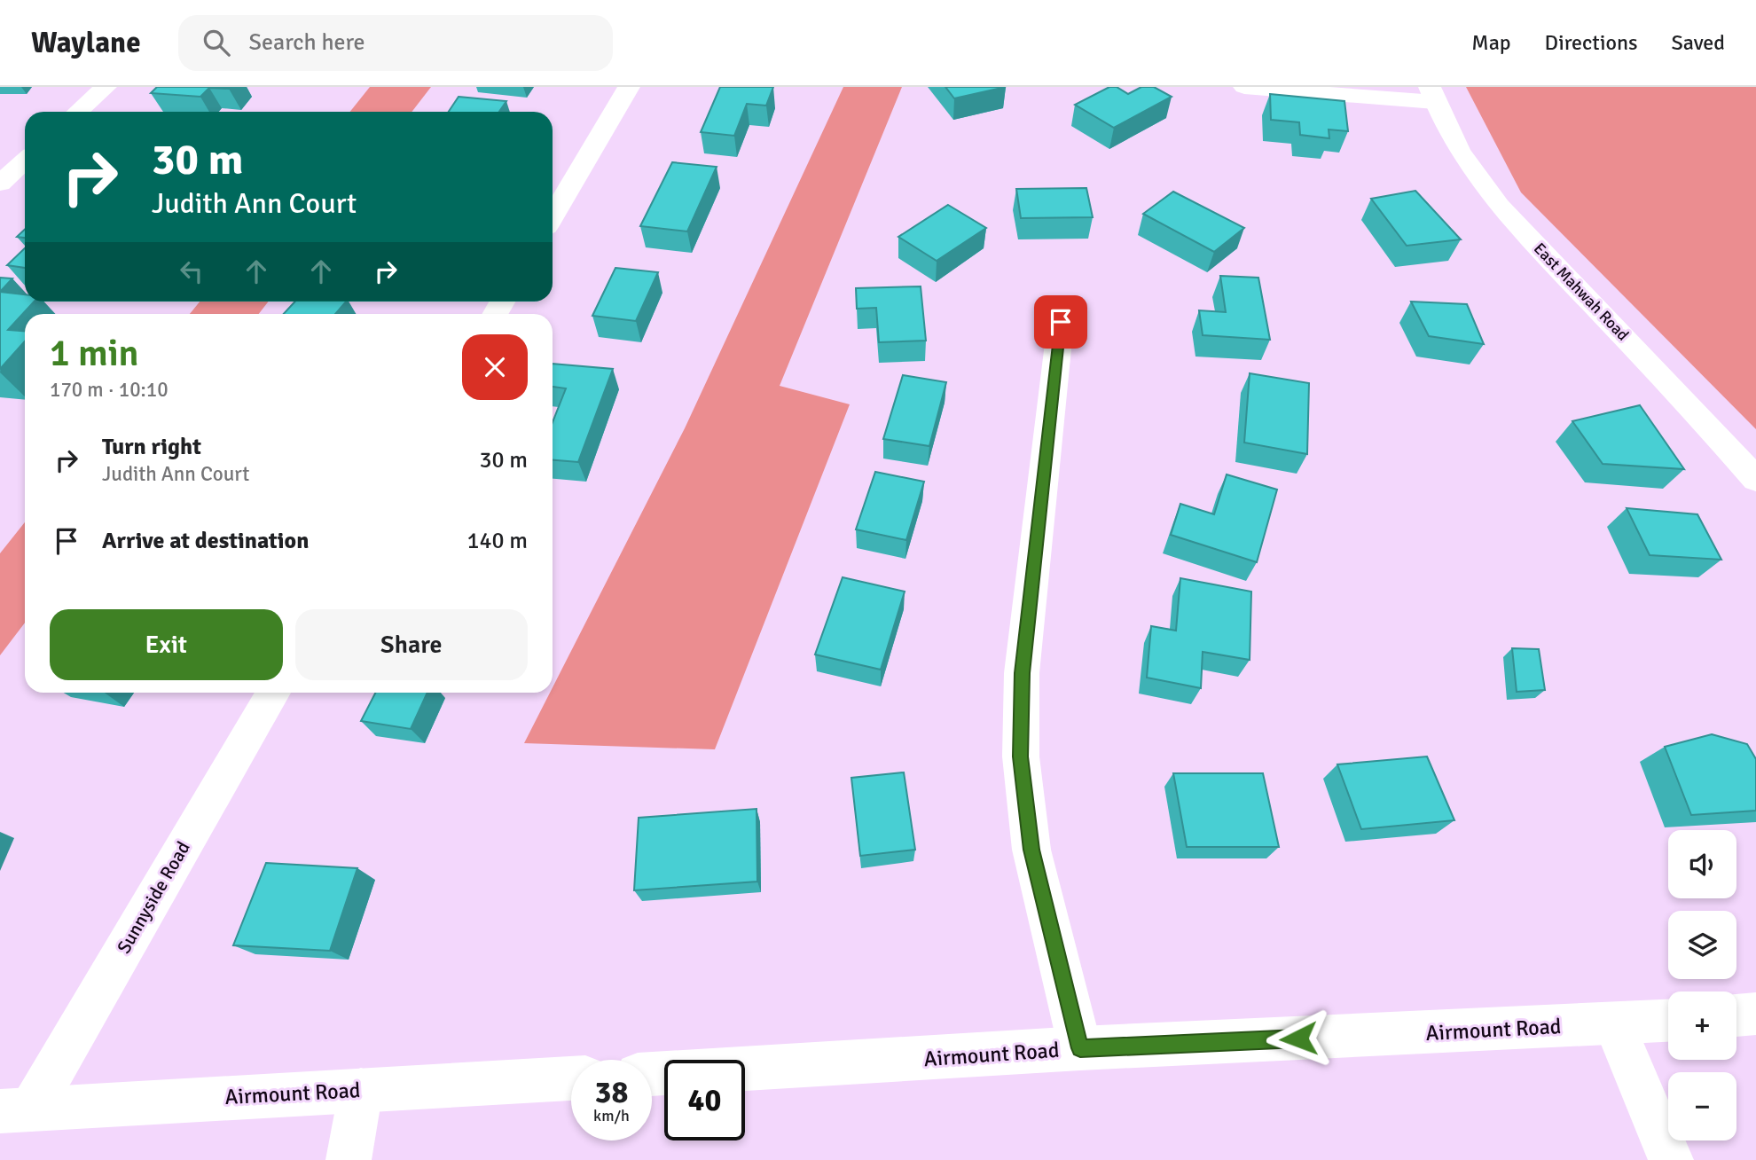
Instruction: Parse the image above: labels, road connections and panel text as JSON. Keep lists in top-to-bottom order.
{
  "streets": {
    "street": ["East Mahwah Road", "Sunnyside Road", "Airmount Road"]
  },
  "crossings": [
    ["Sunnyside Road", "Airmount Road"]
  ],
  "page": {
    "header": "Waylane",
    "search": "Search here",
    "nav": ["Map", "Directions", "Saved"],
    "turn": ["30 m", "Judith Ann Court"],
    "heading": ["1 min", "170 m · 10:10"],
    "list": [
      {
        "name": "Turn right",
        "note": "Judith Ann Court",
        "value": "30 m"
      },
      {
        "name": "Arrive at destination",
        "value": "140 m"
      }
    ],
    "buttons": ["Exit", "Share"],
    "map_buttons": ["+", "−"],
    "speed": "38 km/h",
    "limit": "40"
  }
}
